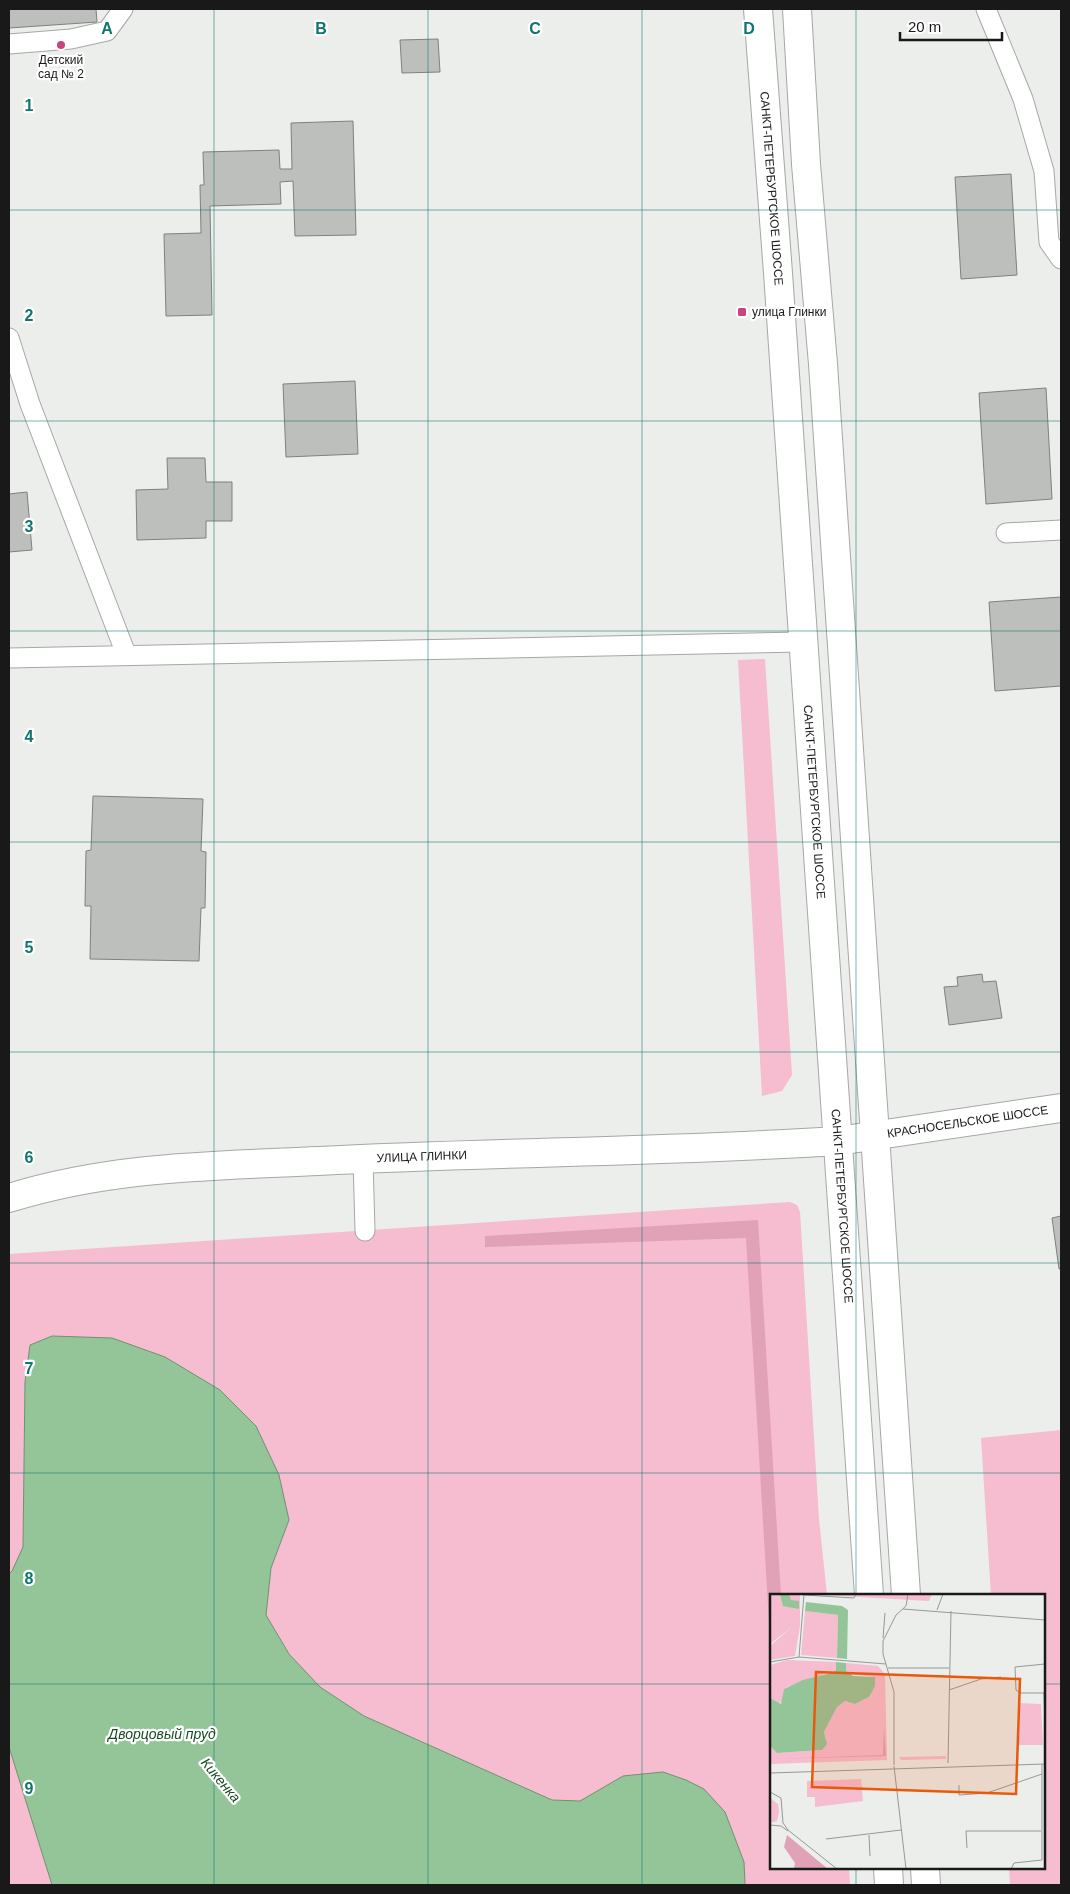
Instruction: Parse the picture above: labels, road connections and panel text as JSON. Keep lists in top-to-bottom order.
{
  "streets": {
    "main road": ["САНКТ-ПЕТЕРБУРГСКОЕ ШОССЕ", "КРАСНОСЕЛЬСКОЕ ШОССЕ", "УЛИЦА ГЛИНКИ"]
  },
  "crossings": [
    ["САНКТ-ПЕТЕРБУРГСКОЕ ШОССЕ", "КРАСНОСЕЛЬСКОЕ ШОССЕ"],
    ["САНКТ-ПЕТЕРБУРГСКОЕ ШОССЕ", "УЛИЦА ГЛИНКИ"],
    ["КРАСНОСЕЛЬСКОЕ ШОССЕ", "УЛИЦА ГЛИНКИ"]
  ],
  "water": ["Дворцовый пруд", "Кикенка"],
  "places": {
    "other": ["Детский сад № 2"],
    "transit": ["улица Глинки"]
  },
  "scale_bar": "20 m",
  "grid": {
    "columns": [
      "A",
      "B",
      "C",
      "D"
    ],
    "rows": [
      "1",
      "2",
      "3",
      "4",
      "5",
      "6",
      "7",
      "8",
      "9"
    ]
  }
}
